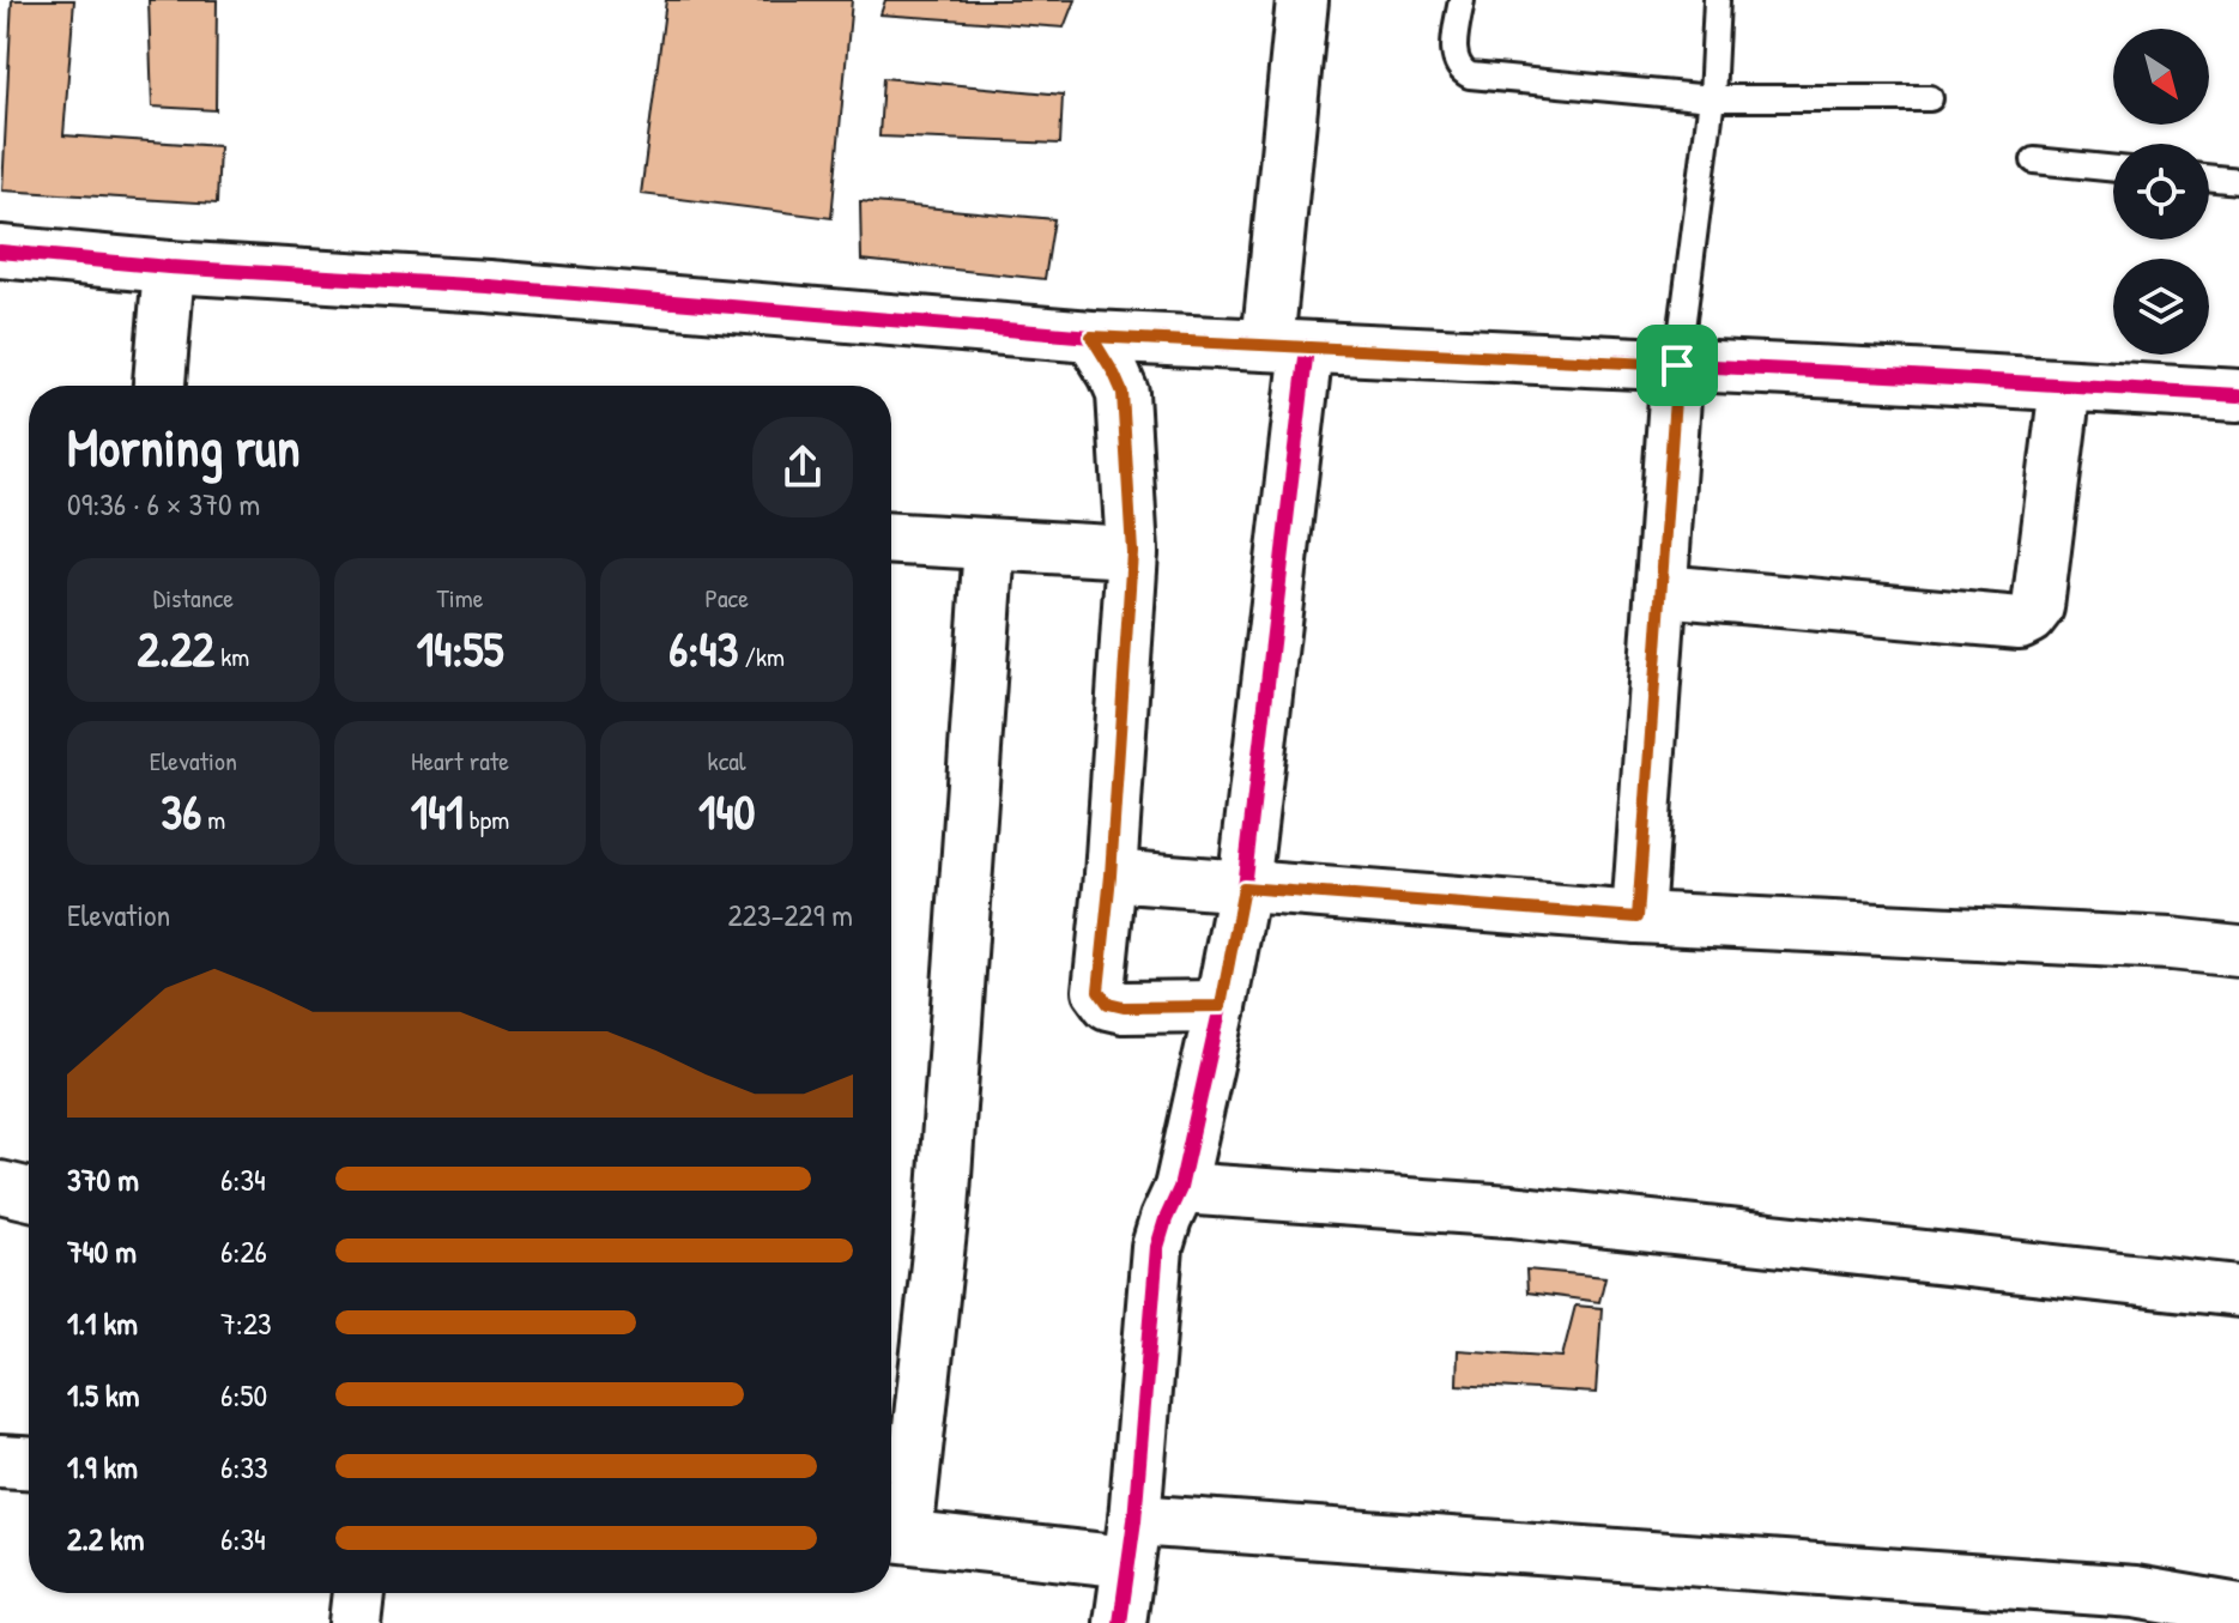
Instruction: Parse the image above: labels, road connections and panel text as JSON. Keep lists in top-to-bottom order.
{
  "north": "bottom right",
  "page": {
    "heading": ["Morning run", "09:36 · 6 × 370 m"],
    "stats": [
      ["Distance", "2.22 km"],
      ["Time", "14:55"],
      ["Pace", "6:43 /km"],
      ["Elevation", "36 m"],
      ["Heart rate", "141 bpm"],
      ["kcal", "140"]
    ],
    "chart": ["Elevation", "223–229 m"],
    "list": [
      {
        "name": "370 m",
        "note": "6:34"
      },
      {
        "name": "740 m",
        "note": "6:26"
      },
      {
        "name": "1.1 km",
        "note": "7:23"
      },
      {
        "name": "1.5 km",
        "note": "6:50"
      },
      {
        "name": "1.9 km",
        "note": "6:33"
      },
      {
        "name": "2.2 km",
        "note": "6:34"
      }
    ]
  }
}
